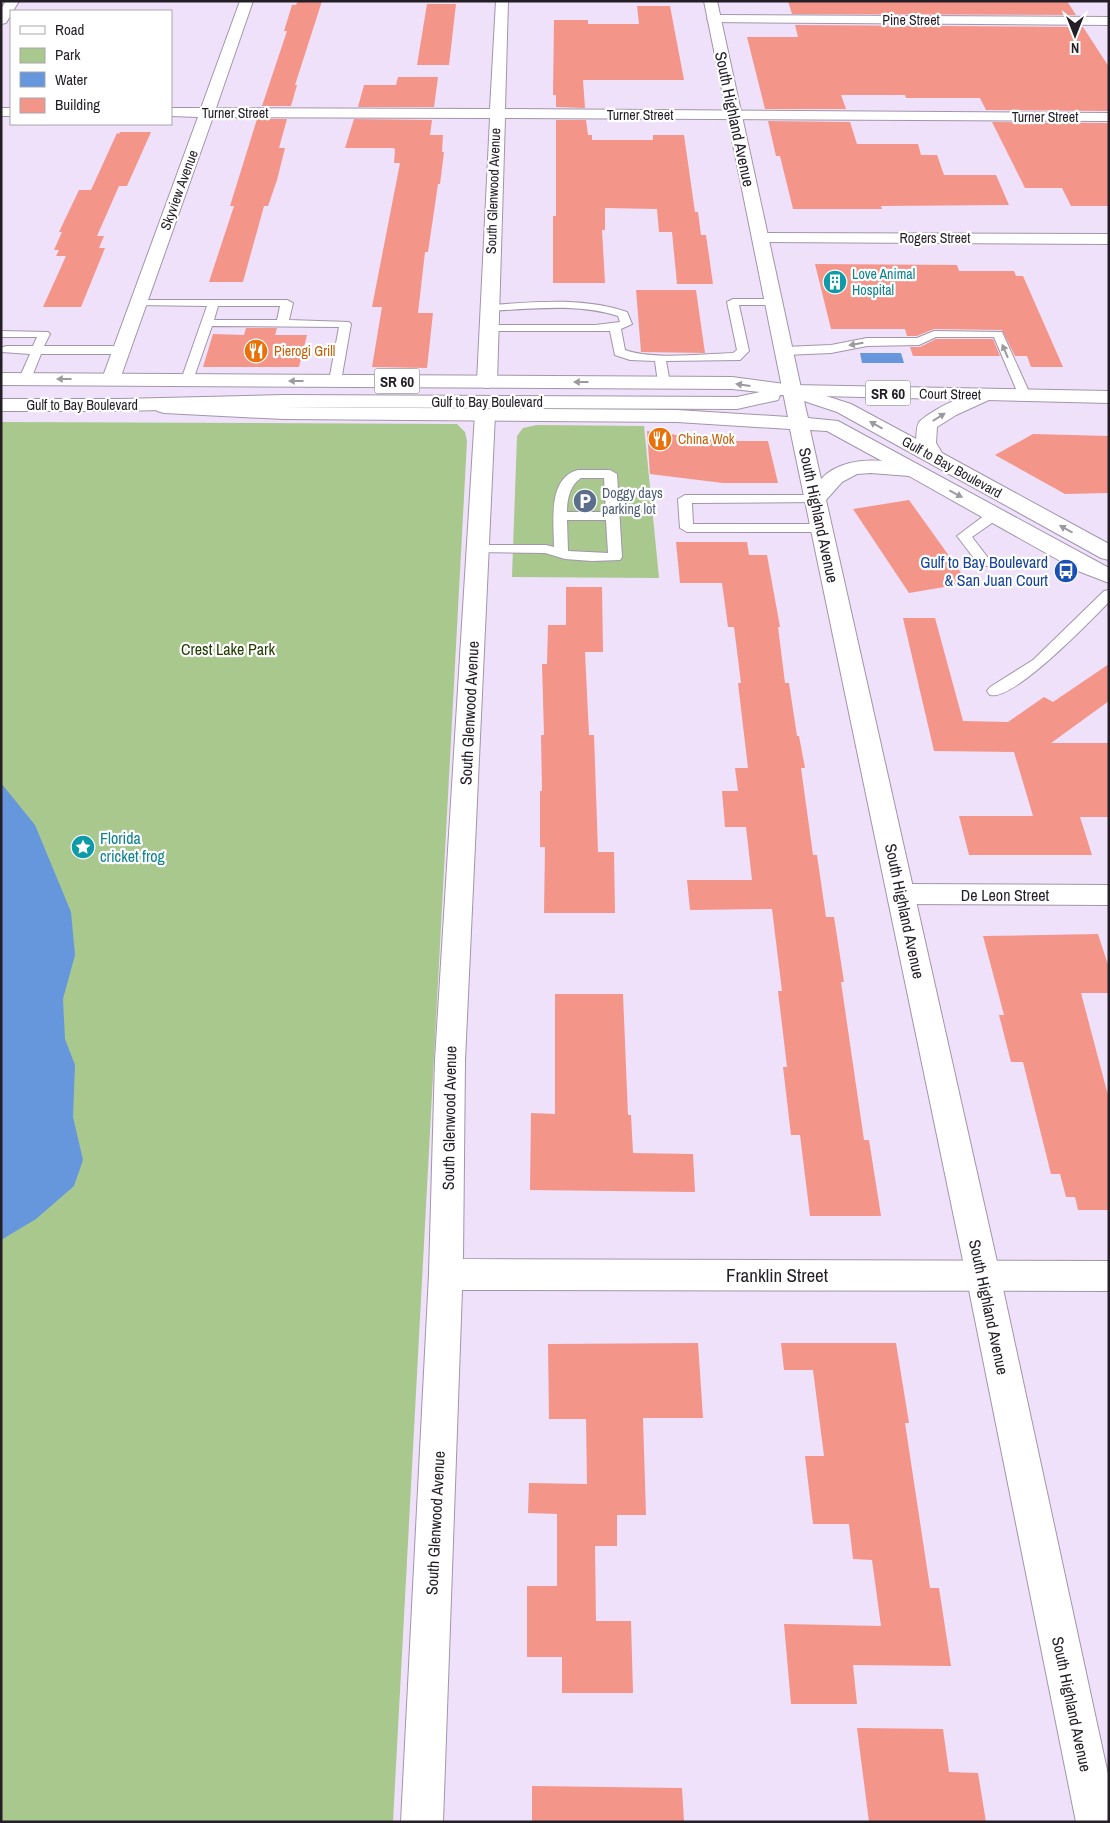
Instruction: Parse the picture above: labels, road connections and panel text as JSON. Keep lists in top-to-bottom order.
{
  "streets": {
    "street": [
      "Pine Street",
      "Turner Street",
      "South Highland Avenue",
      "Skyview Avenue",
      "South Glenwood Avenue",
      "Rogers Street",
      "SR 60",
      "Court Street",
      "Gulf to Bay Boulevard",
      "De Leon Street",
      "Franklin Street"
    ]
  },
  "crossings": [
    ["Pine Street", "South Highland Avenue"],
    ["Turner Street", "South Highland Avenue"],
    ["Turner Street", "Skyview Avenue"],
    ["Turner Street", "South Glenwood Avenue"],
    ["South Highland Avenue", "Rogers Street"],
    ["South Highland Avenue", "Court Street"],
    ["South Highland Avenue", "Gulf to Bay Boulevard"],
    ["South Highland Avenue", "De Leon Street"],
    ["South Highland Avenue", "Franklin Street"],
    ["Skyview Avenue", "Gulf to Bay Boulevard"],
    ["South Glenwood Avenue", "Gulf to Bay Boulevard"],
    ["South Glenwood Avenue", "Franklin Street"],
    ["Court Street", "Gulf to Bay Boulevard"]
  ],
  "parks": ["Crest Lake Park"],
  "places": {
    "building": ["Love Animal Hospital"],
    "restaurant": ["Pierogi Grill", "China Wok"],
    "parking": ["Doggy days parking lot"],
    "bus stop": ["Gulf to Bay Boulevard & San Juan Court"],
    "place": ["Florida cricket frog"]
  },
  "legend": [
    "Road",
    "Park",
    "Water",
    "Building"
  ],
  "north": "bottom"
}
